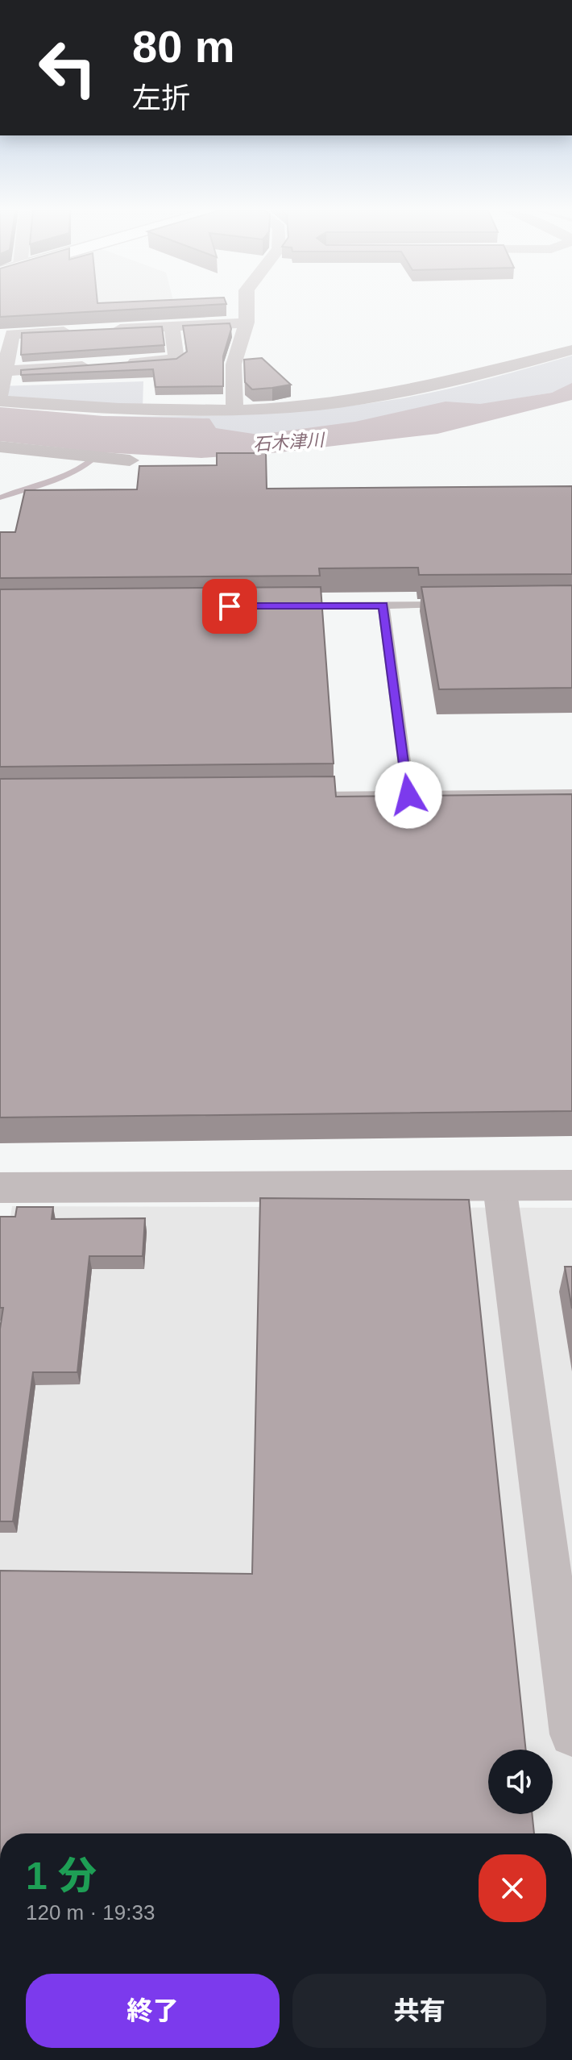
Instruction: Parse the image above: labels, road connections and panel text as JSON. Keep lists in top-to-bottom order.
{
  "water": ["石木津川"],
  "page": {
    "turn": ["80 m", "左折"],
    "heading": ["1 分", "120 m · 19:33"],
    "buttons": ["終了", "共有"]
  }
}
